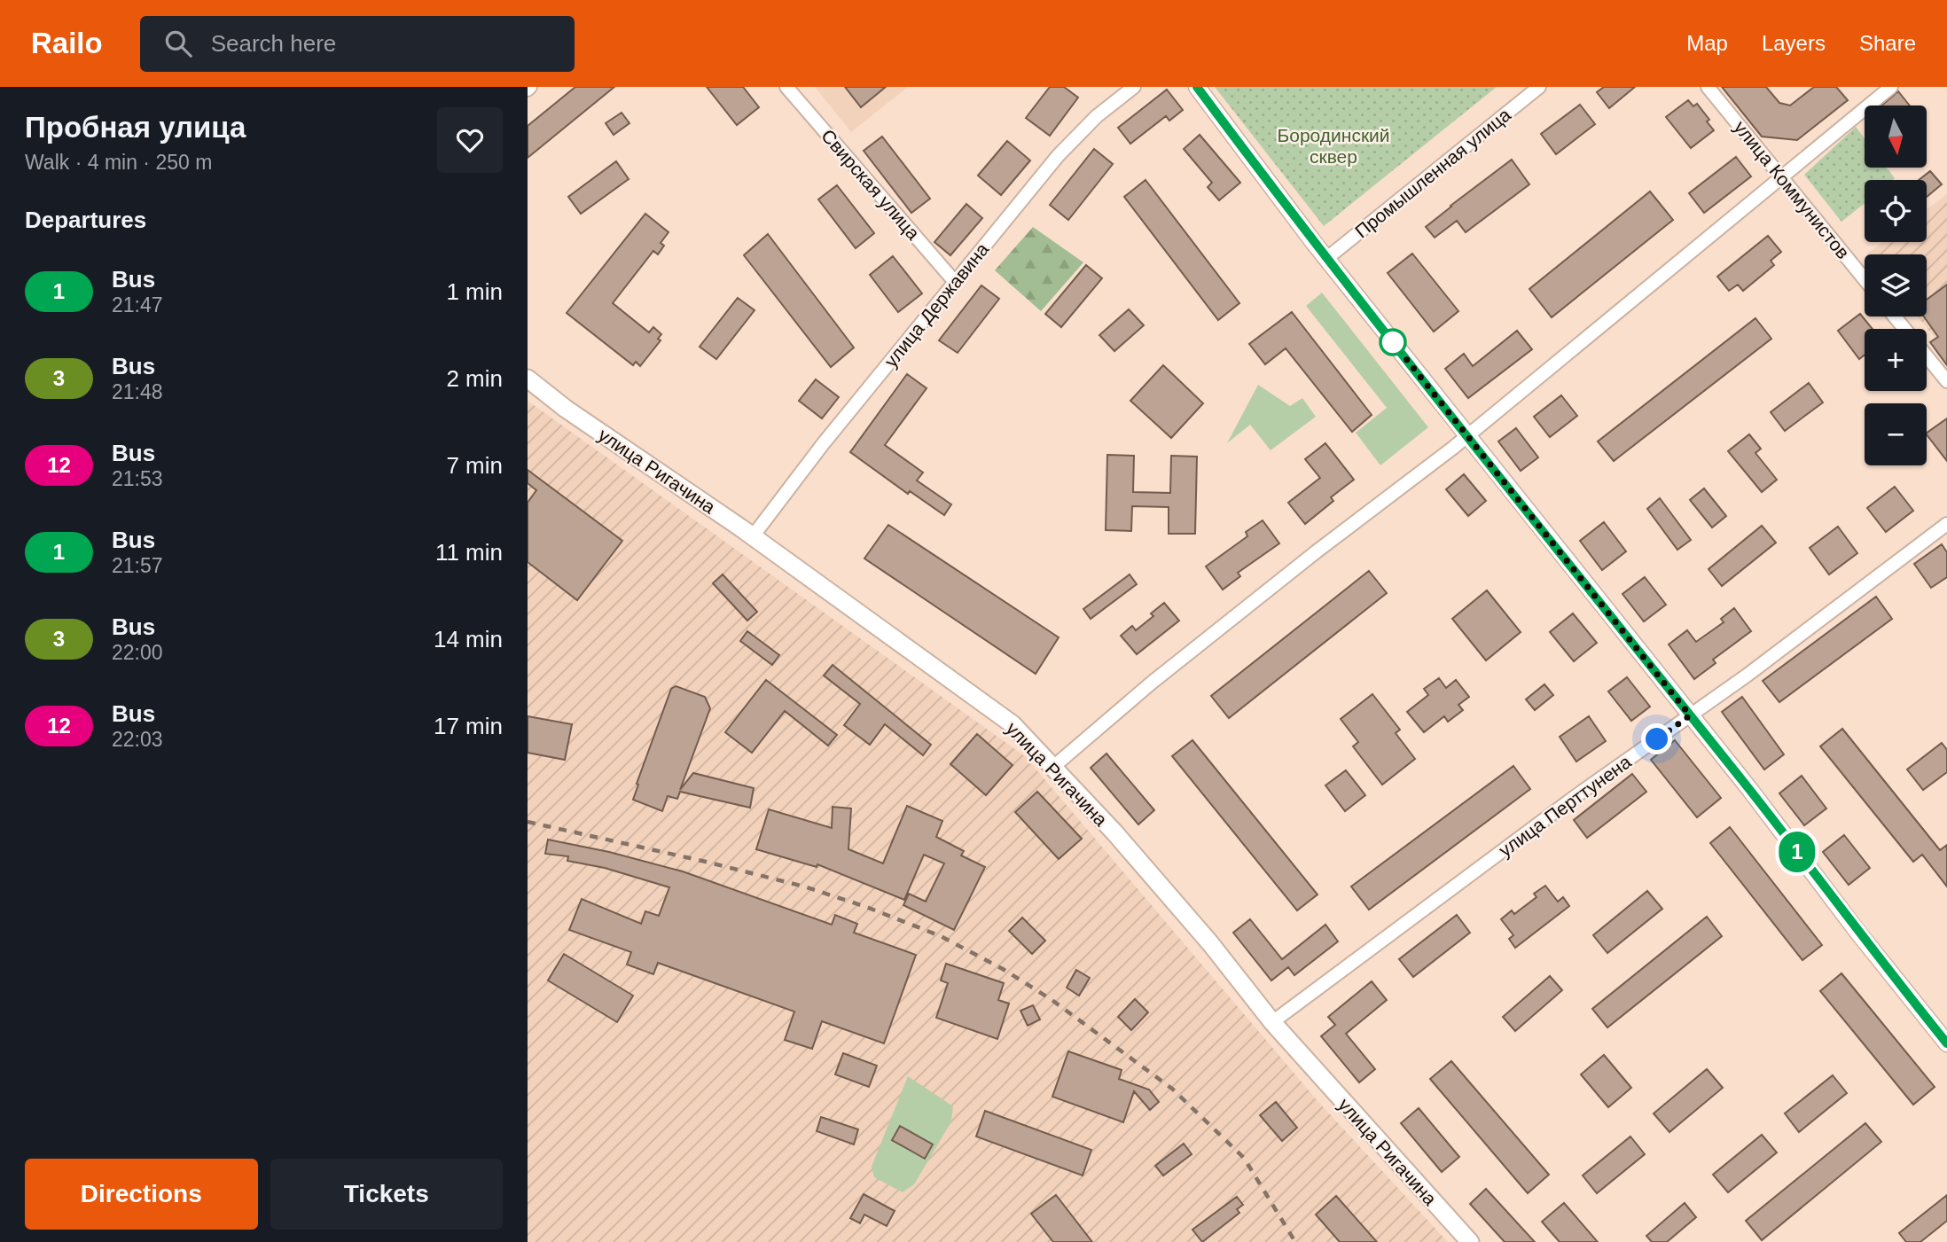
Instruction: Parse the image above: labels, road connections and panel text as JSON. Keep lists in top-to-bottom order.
{
  "streets": {
    "main road": ["улица Ригачина"],
    "street": [
      "Промышленная улица",
      "Свирская улица",
      "улица Коммунистов",
      "улица Державина",
      "улица Перттунена"
    ]
  },
  "crossings": [
    ["Свирская улица", "улица Державина"],
    ["улица Державина", "улица Ригачина"],
    ["улица Ригачина", "улица Перттунена"]
  ],
  "parks": ["Бородинский сквер"],
  "lines": ["bus line 1"],
  "north": "bottom",
  "page": {
    "header": "Railo",
    "search": "Search here",
    "nav": ["Map", "Layers", "Share"],
    "heading": [
      ["Пробная улица", "Walk · 4 min · 250 m"],
      "Departures"
    ],
    "on_map": "1",
    "map_buttons": ["+", "−"],
    "list": [
      {
        "mark": "1",
        "name": "Bus",
        "note": "21:47",
        "value": "1 min"
      },
      {
        "mark": "3",
        "name": "Bus",
        "note": "21:48",
        "value": "2 min"
      },
      {
        "mark": "12",
        "name": "Bus",
        "note": "21:53",
        "value": "7 min"
      },
      {
        "mark": "1",
        "name": "Bus",
        "note": "21:57",
        "value": "11 min"
      },
      {
        "mark": "3",
        "name": "Bus",
        "note": "22:00",
        "value": "14 min"
      },
      {
        "mark": "12",
        "name": "Bus",
        "note": "22:03",
        "value": "17 min"
      }
    ],
    "buttons": ["Directions", "Tickets"]
  }
}
